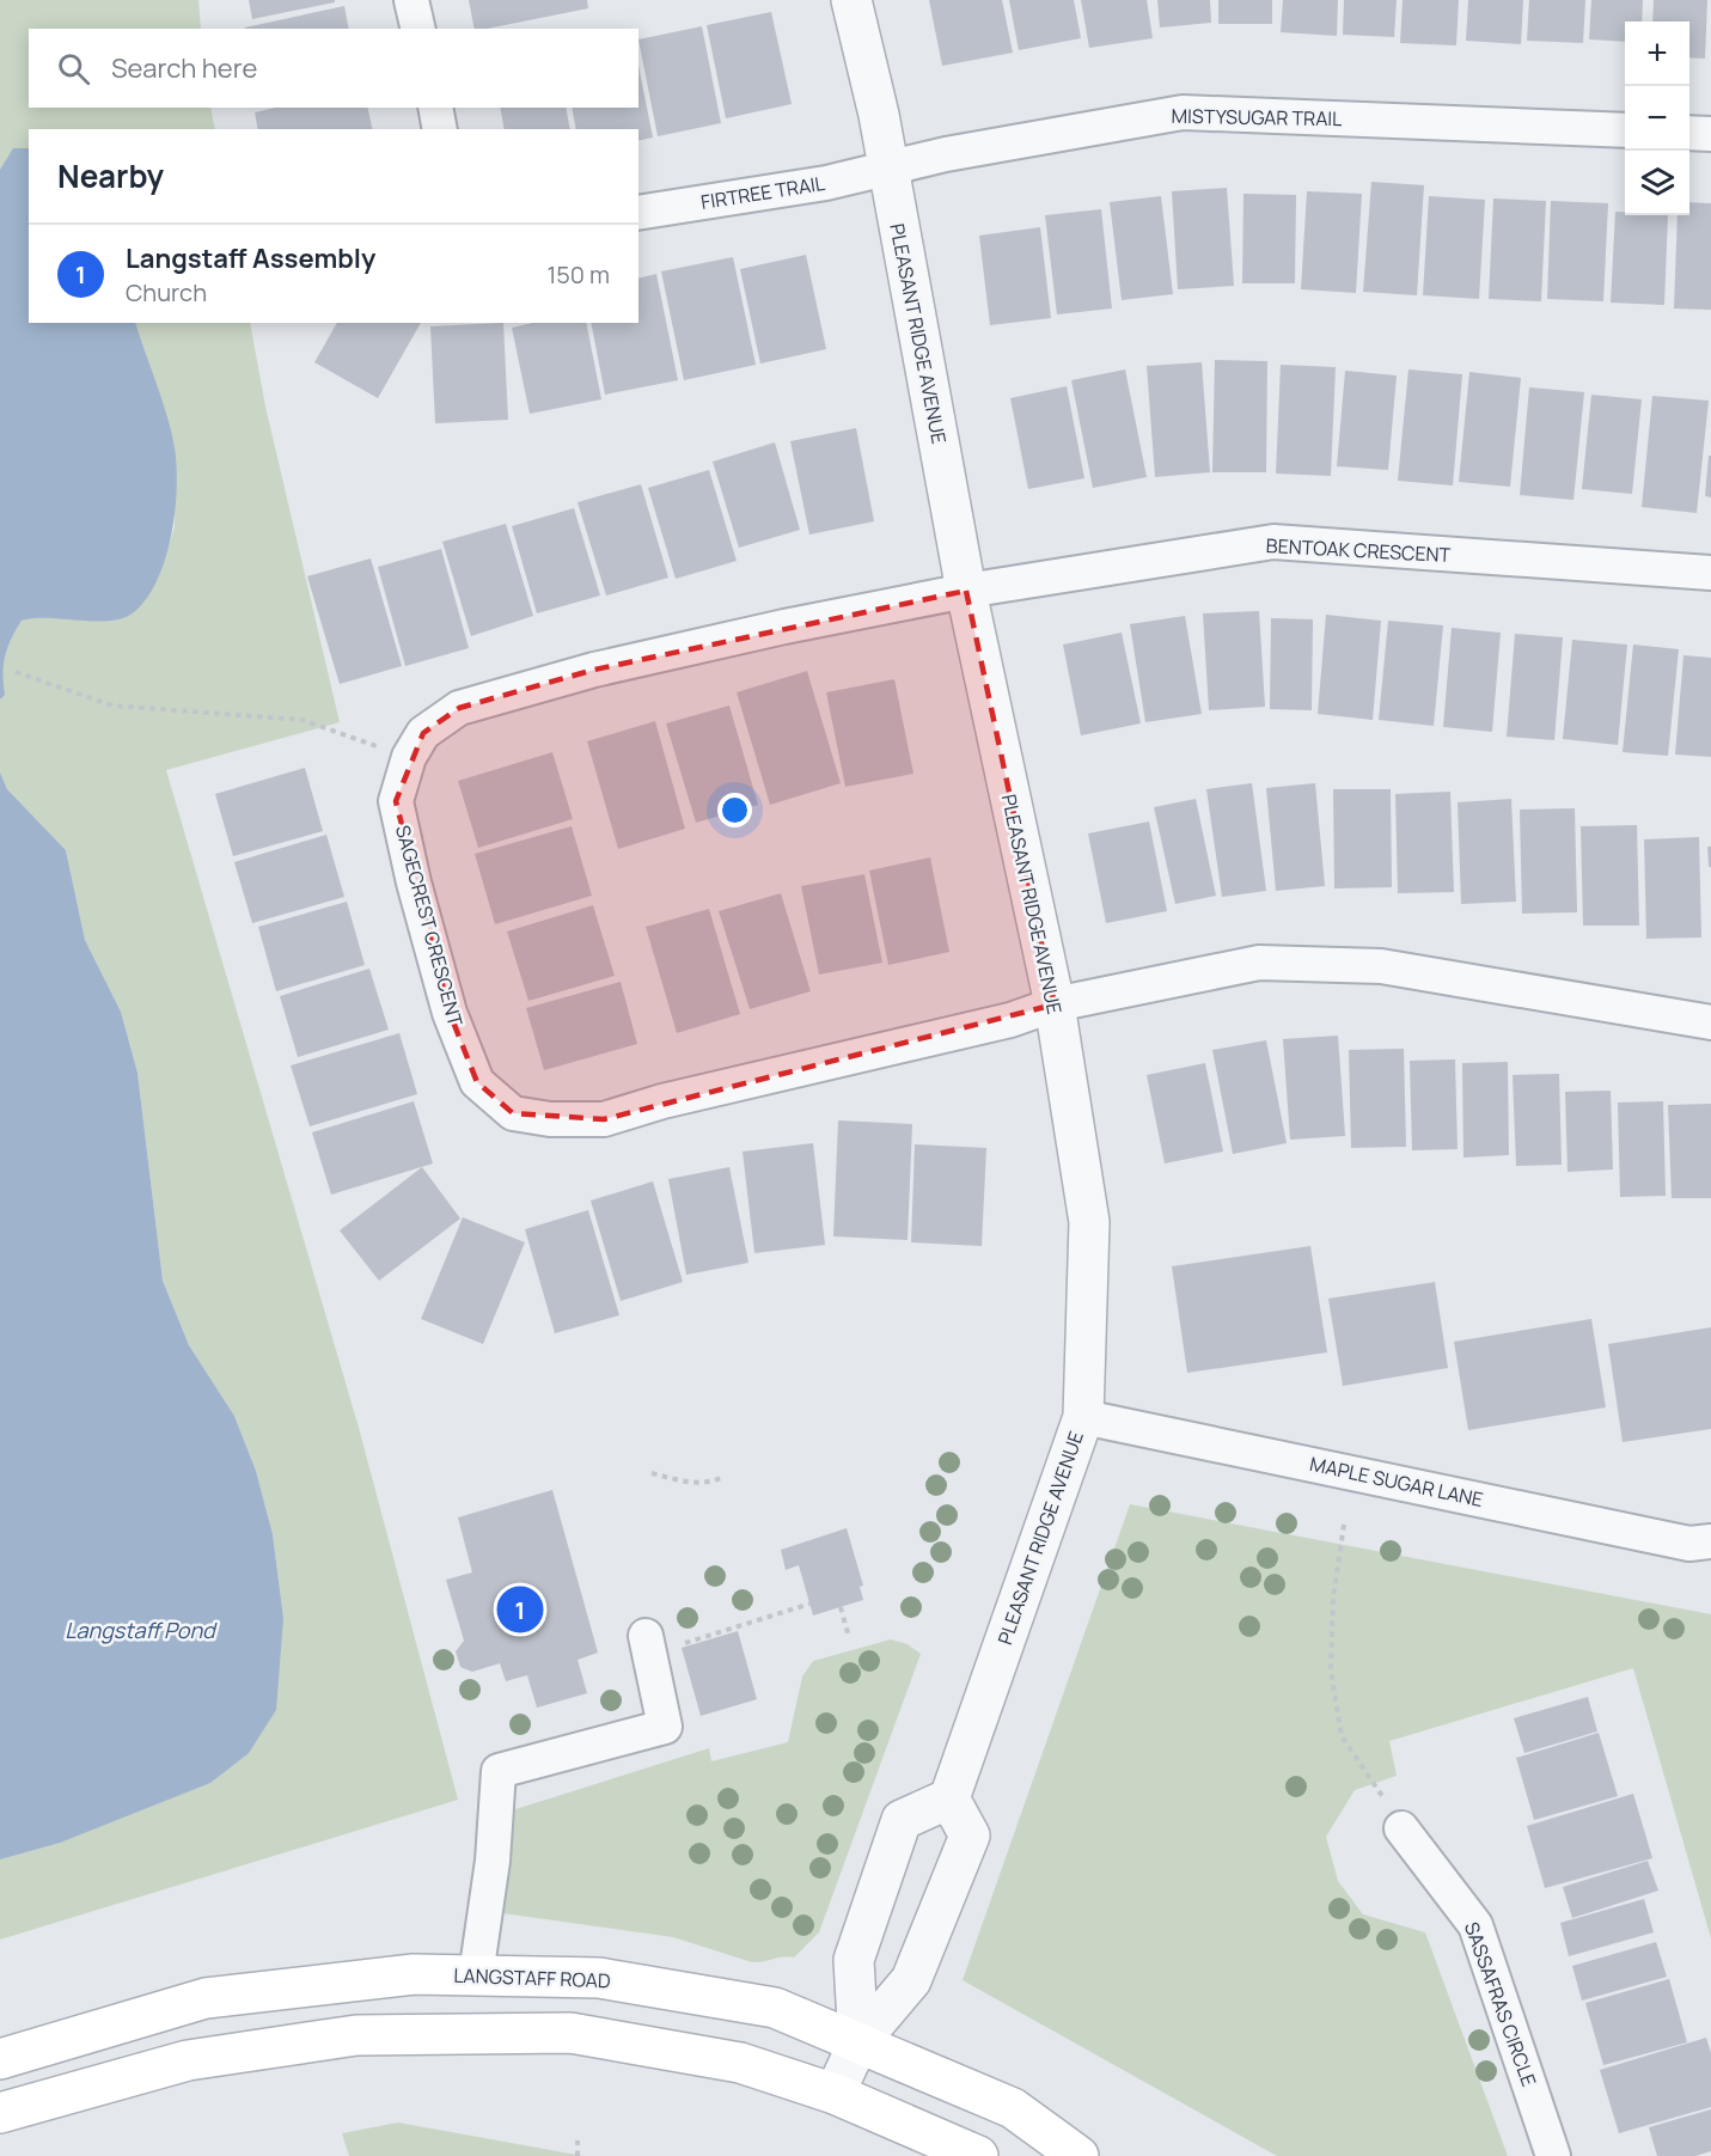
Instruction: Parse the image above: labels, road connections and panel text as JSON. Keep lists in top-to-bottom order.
{
  "streets": {
    "main road": ["LANGSTAFF ROAD"],
    "street": [
      "MISTYSUGAR TRAIL",
      "FIRTREE TRAIL",
      "PLEASANT RIDGE AVENUE",
      "BENTOAK CRESCENT",
      "SAGECREST CRESCENT",
      "MAPLE SUGAR LANE",
      "SASSAFRAS CIRCLE"
    ]
  },
  "crossings": [
    ["MISTYSUGAR TRAIL", "FIRTREE TRAIL"],
    ["MISTYSUGAR TRAIL", "PLEASANT RIDGE AVENUE"],
    ["FIRTREE TRAIL", "PLEASANT RIDGE AVENUE"],
    ["PLEASANT RIDGE AVENUE", "BENTOAK CRESCENT"],
    ["PLEASANT RIDGE AVENUE", "SAGECREST CRESCENT"],
    ["PLEASANT RIDGE AVENUE", "MAPLE SUGAR LANE"],
    ["BENTOAK CRESCENT", "SAGECREST CRESCENT"]
  ],
  "water": ["Langstaff Pond"],
  "page": {
    "map_buttons": ["+", "−"],
    "search": "Search here",
    "heading": "Nearby",
    "list": [
      {
        "mark": "1",
        "name": "Langstaff Assembly",
        "note": "Church",
        "value": "150 m"
      }
    ],
    "pins": "1"
  }
}
